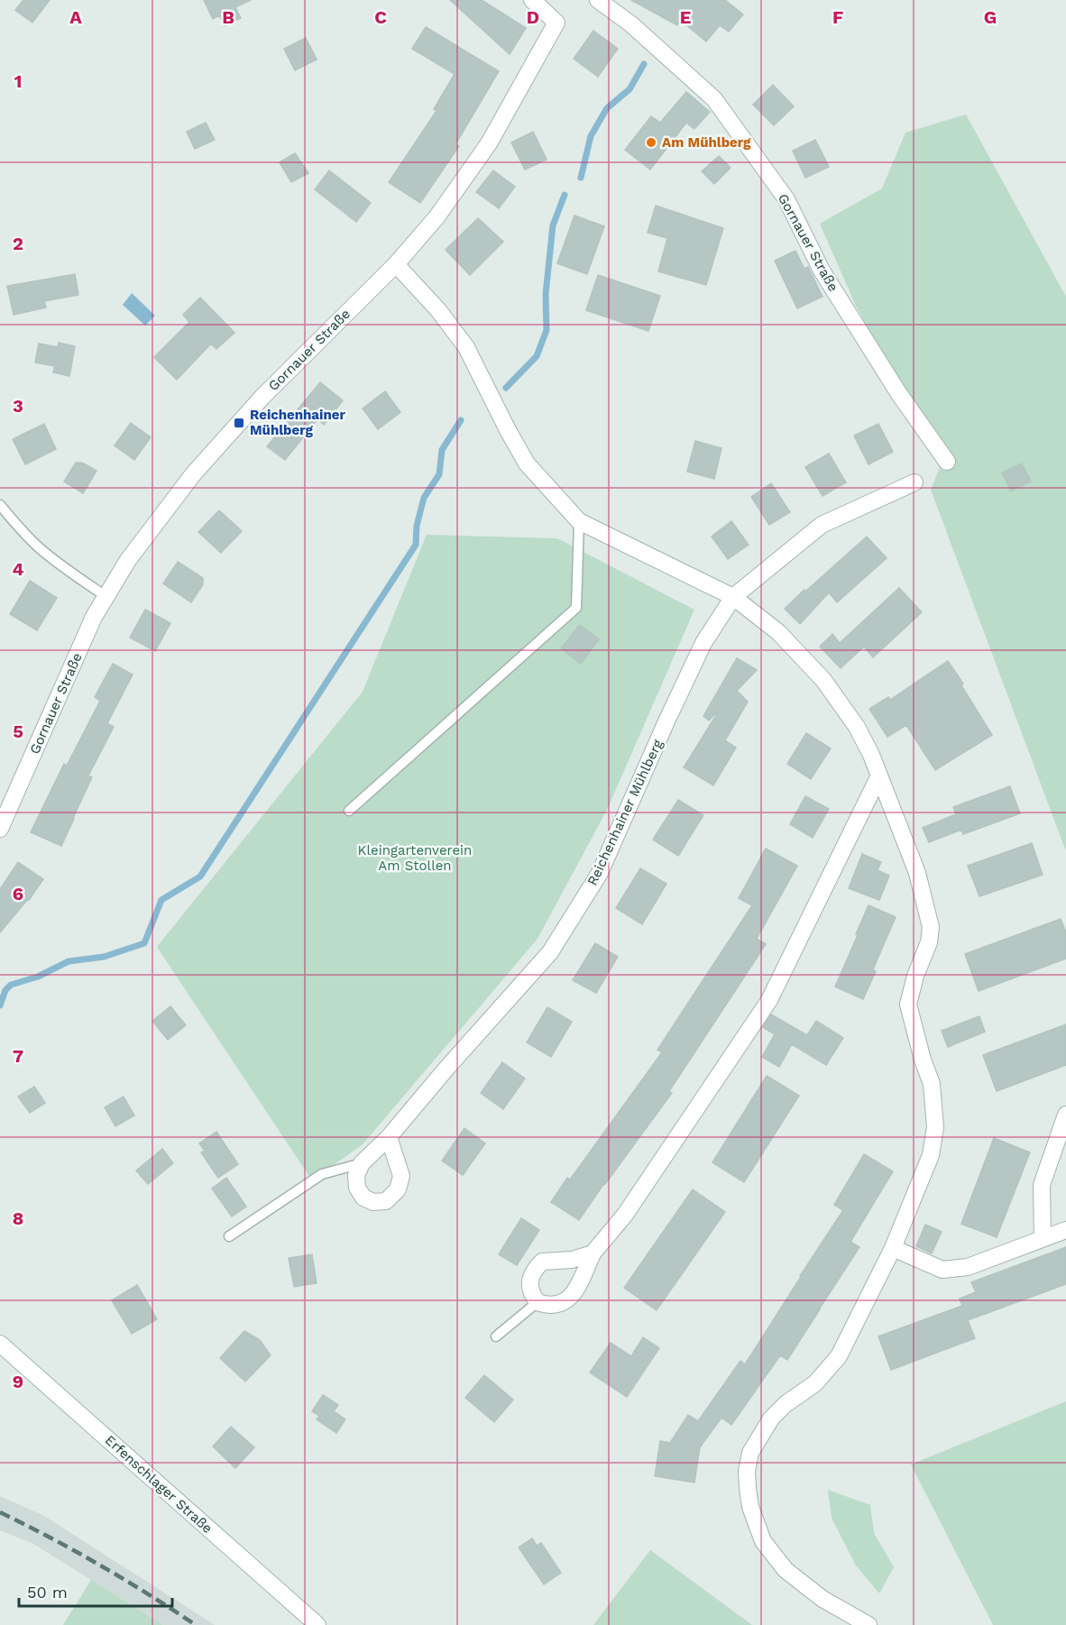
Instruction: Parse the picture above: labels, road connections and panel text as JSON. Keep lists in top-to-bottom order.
{
  "streets": {
    "street": ["Gornauer Straße", "Reichenhainer Mühlberg", "Erfenschlager Straße"]
  },
  "parks": ["Kleingartenverein Am Stollen"],
  "places": {
    "other": ["Am Mühlberg"],
    "transit": ["Reichenhainer Mühlberg"]
  },
  "scale_bar": "50 m",
  "grid": {
    "columns": [
      "A",
      "B",
      "C",
      "D",
      "E",
      "F",
      "G"
    ],
    "rows": [
      "1",
      "2",
      "3",
      "4",
      "5",
      "6",
      "7",
      "8",
      "9"
    ]
  }
}
